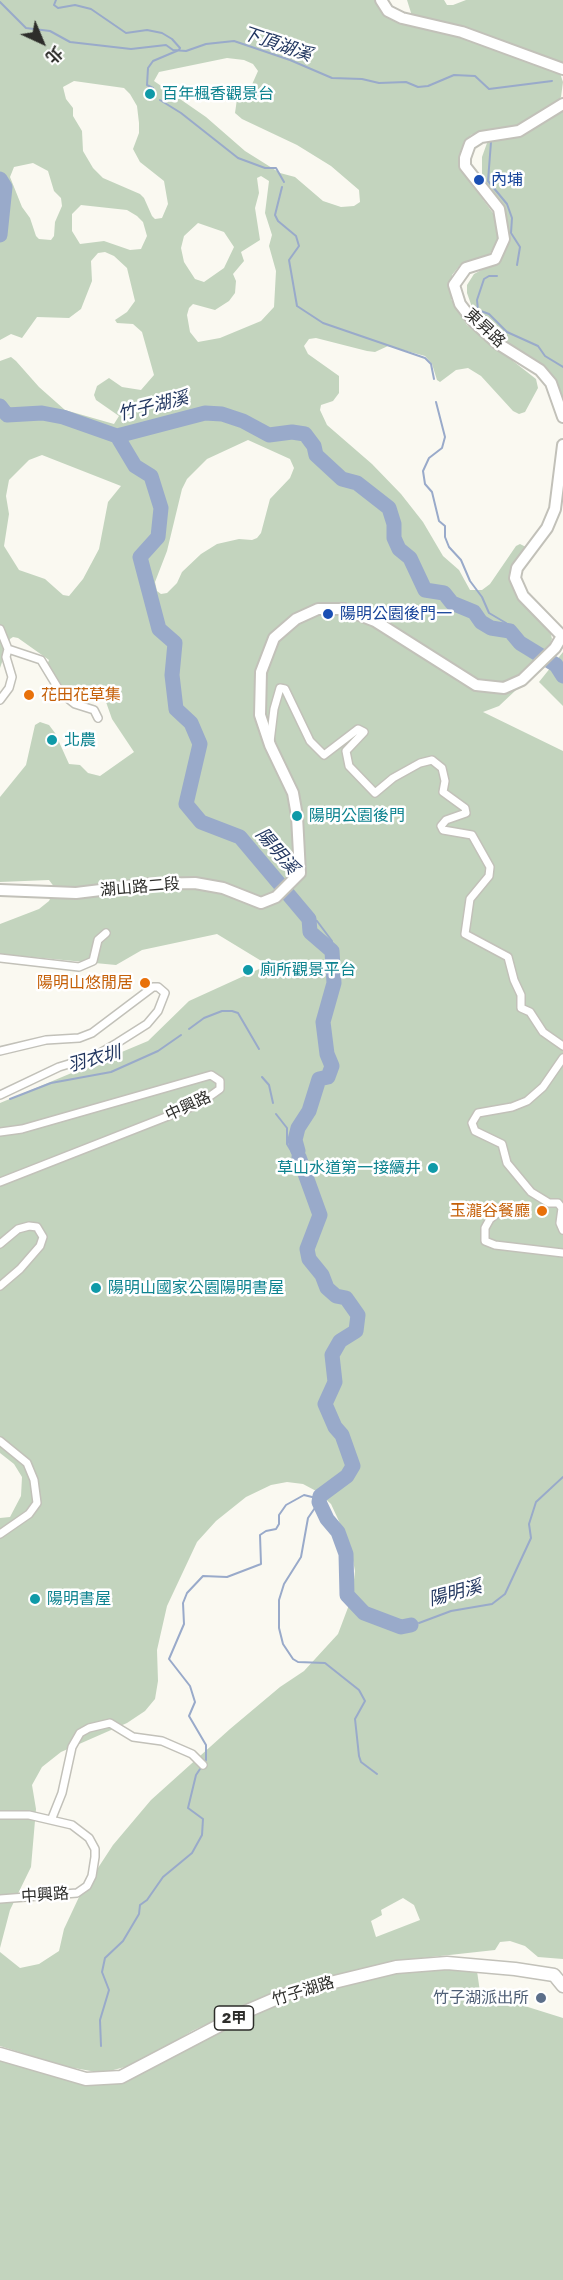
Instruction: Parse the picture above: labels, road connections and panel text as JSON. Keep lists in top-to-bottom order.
{
  "streets": {
    "main road": ["竹子湖路", "2甲"],
    "street": ["東昇路", "湖山路二段", "中興路"]
  },
  "water": [
    "下頂湖溪",
    "竹子湖溪",
    "陽明溪",
    "羽衣圳"
  ],
  "places": [
    "百年楓香觀景台",
    "內埔",
    "陽明公園後門一",
    "花田花草集",
    "北農",
    "陽明公園後門",
    "廁所觀景平台",
    "陽明山悠閒居",
    "草山水道第一接續井",
    "玉瀧谷餐廳",
    "陽明山國家公園陽明書屋",
    "陽明書屋",
    "竹子湖派出所"
  ],
  "north": "bottom right"
}
